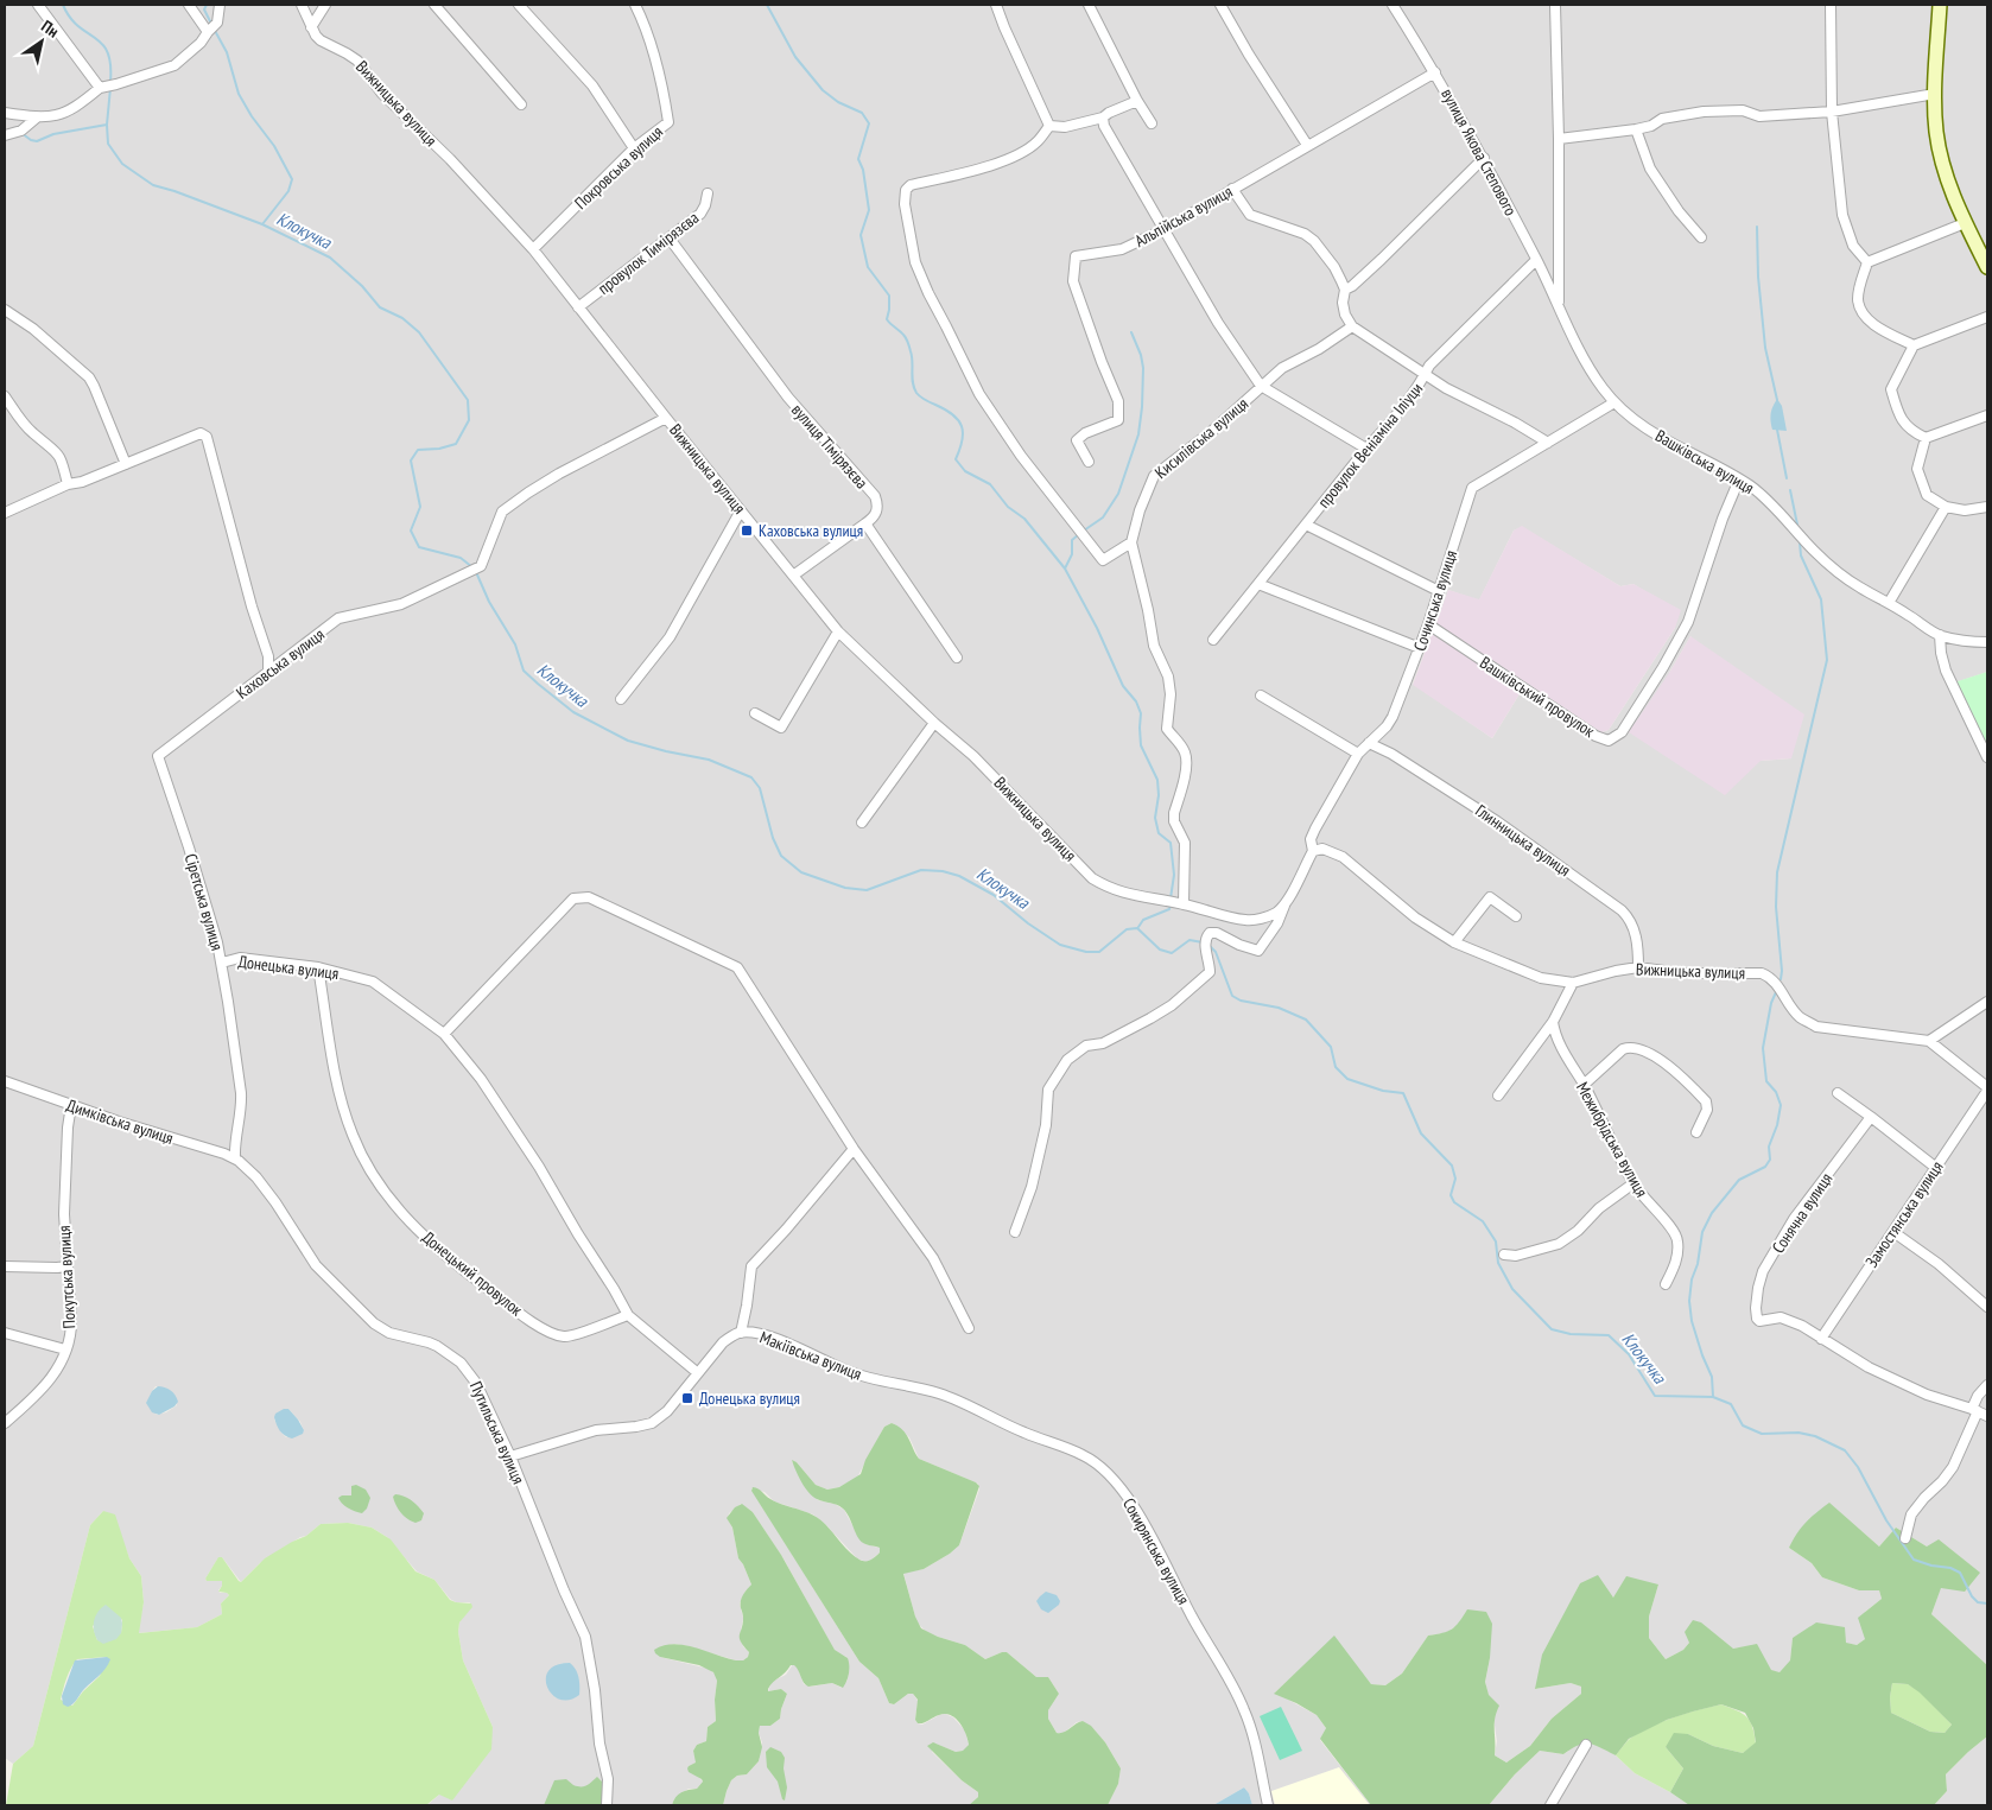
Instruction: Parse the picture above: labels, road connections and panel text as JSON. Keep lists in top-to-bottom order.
{
  "streets": {
    "street": [
      "Вижницька вулиця",
      "вулиця Якова Степового",
      "Покровська вулиця",
      "Альпійська вулиця",
      "провулок Тимірязєва",
      "Кисилівська вулиця",
      "провулок Веніаміна Іліуци",
      "вулиця Тімірязєва",
      "Вашківська вулиця",
      "Сочинська вулиця",
      "Каховська вулиця",
      "Вашківський провулок",
      "Глинницька вулиця",
      "Сіретська вулиця",
      "Донецька вулиця",
      "Димківська вулиця",
      "Межибрідська вулиця",
      "Сонячна вулиця",
      "Замостянська вулиця",
      "Донецький провулок",
      "Покутська вулиця",
      "Макіївська вулиця",
      "Путильська вулиця",
      "Сокирянська вулиця"
    ]
  },
  "crossings": [
    ["Вижницька вулиця", "Покровська вулиця"],
    ["Вижницька вулиця", "провулок Тимірязєва"],
    ["Вижницька вулиця", "Кисилівська вулиця"],
    ["Вижницька вулиця", "Сочинська вулиця"],
    ["Вижницька вулиця", "Каховська вулиця"],
    ["Вижницька вулиця", "Глинницька вулиця"],
    ["вулиця Якова Степового", "Альпійська вулиця"],
    ["вулиця Якова Степового", "провулок Веніаміна Іліуци"],
    ["вулиця Якова Степового", "Вашківська вулиця"],
    ["провулок Тимірязєва", "вулиця Тімірязєва"],
    ["Вашківська вулиця", "Сочинська вулиця"],
    ["Вашківська вулиця", "Вашківський провулок"],
    ["Сочинська вулиця", "Вашківський провулок"],
    ["Сочинська вулиця", "Глинницька вулиця"],
    ["Каховська вулиця", "Сіретська вулиця"],
    ["Сіретська вулиця", "Донецька вулиця"],
    ["Сіретська вулиця", "Димківська вулиця"],
    ["Сіретська вулиця", "Путильська вулиця"],
    ["Донецька вулиця", "Донецький провулок"],
    ["Донецька вулиця", "Макіївська вулиця"],
    ["Димківська вулиця", "Покутська вулиця"],
    ["Димківська вулиця", "Путильська вулиця"],
    ["Сонячна вулиця", "Замостянська вулиця"],
    ["Макіївська вулиця", "Путильська вулиця"],
    ["Макіївська вулиця", "Сокирянська вулиця"]
  ],
  "water": ["Клокучка"],
  "places": {
    "transit": ["Каховська вулиця", "Донецька вулиця"]
  },
  "north": "top right"
}
